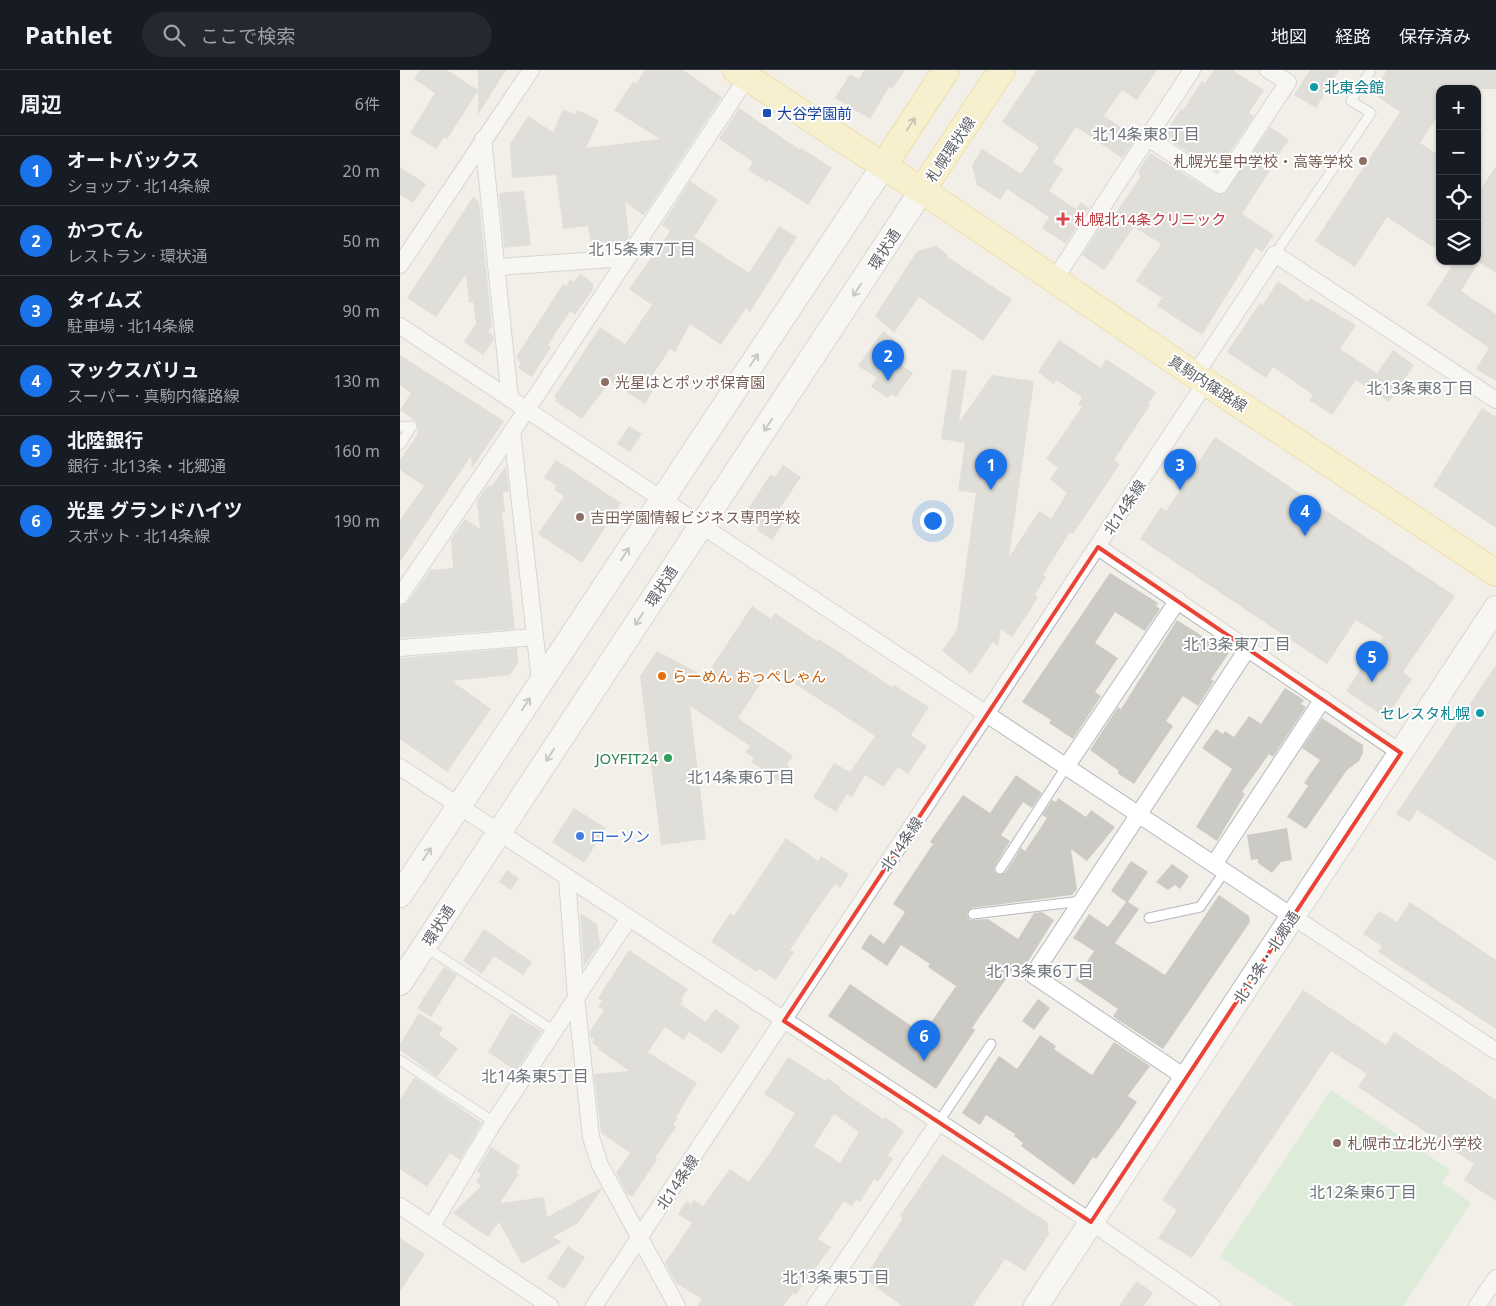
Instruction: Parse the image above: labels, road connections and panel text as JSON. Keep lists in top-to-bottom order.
{
  "streets": {
    "main road": ["札幌環状線", "真駒内篠路線"],
    "street": ["環状通", "北14条線", "北13条・北郷通"]
  },
  "crossings": [
    ["札幌環状線", "環状通"],
    ["札幌環状線", "真駒内篠路線"],
    ["環状通", "真駒内篠路線"],
    ["真駒内篠路線", "北14条線"]
  ],
  "districts": [
    "北14条東8丁目",
    "北15条東7丁目",
    "北13条東8丁目",
    "北13条東7丁目",
    "北14条東6丁目",
    "北13条東6丁目",
    "北14条東5丁目",
    "北12条東6丁目",
    "北13条東5丁目"
  ],
  "places": {
    "other": [
      "北東会館",
      "札幌光星中学校・高等学校",
      "光星はとポッポ保育園",
      "吉田学園情報ビジネス専門学校",
      "らーめん おっぺしゃん",
      "セレスタ札幌",
      "JOYFIT24",
      "ローソン",
      "札幌市立北光小学校"
    ],
    "transit": ["大谷学園前"],
    "health": ["札幌北14条クリニック"]
  },
  "page": {
    "header": "Pathlet",
    "search": "ここで検索",
    "nav": ["地図", "経路", "保存済み"],
    "heading": ["周辺", "6件"],
    "map_buttons": ["+", "−"],
    "list": [
      {
        "mark": "1",
        "name": "オートバックス",
        "note": "ショップ · 北14条線",
        "value": "20 m"
      },
      {
        "mark": "2",
        "name": "かつてん",
        "note": "レストラン · 環状通",
        "value": "50 m"
      },
      {
        "mark": "3",
        "name": "タイムズ",
        "note": "駐車場 · 北14条線",
        "value": "90 m"
      },
      {
        "mark": "4",
        "name": "マックスバリュ",
        "note": "スーパー · 真駒内篠路線",
        "value": "130 m"
      },
      {
        "mark": "5",
        "name": "北陸銀行",
        "note": "銀行 · 北13条・北郷通",
        "value": "160 m"
      },
      {
        "mark": "6",
        "name": "光星 グランドハイツ",
        "note": "スポット · 北14条線",
        "value": "190 m"
      }
    ],
    "pins": [
      "2",
      "1",
      "3",
      "4",
      "5",
      "6"
    ]
  }
}
